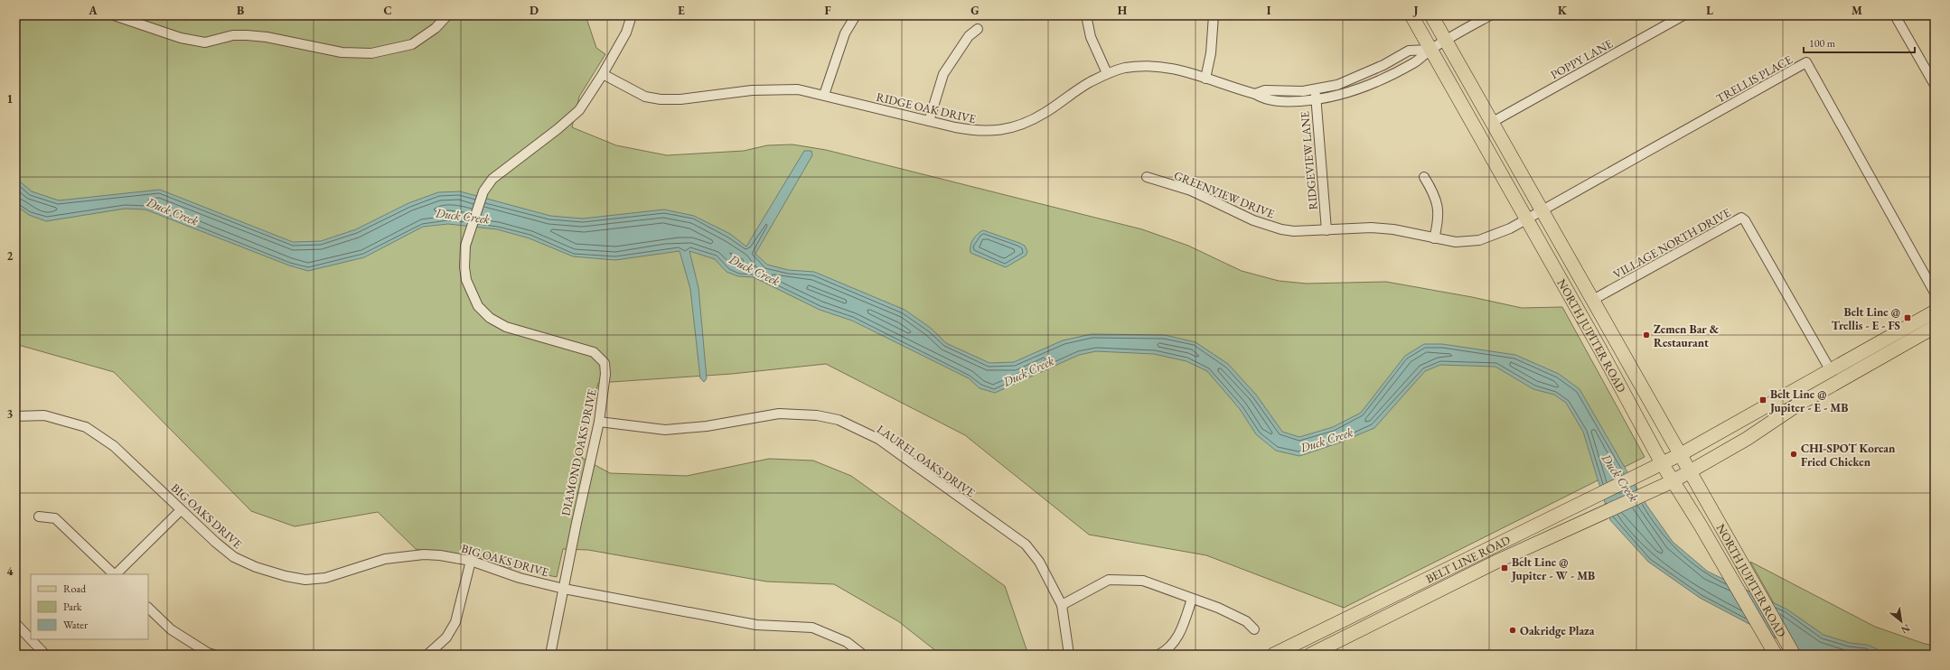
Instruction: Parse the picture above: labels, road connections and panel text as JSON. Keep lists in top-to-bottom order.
{
  "streets": {
    "main road": ["NORTH JUPITER ROAD", "BELT LINE ROAD"],
    "street": [
      "POPPY LANE",
      "TRELLIS PLACE",
      "RIDGE OAK DRIVE",
      "RIDGEVIEW LANE",
      "GREENVIEW DRIVE",
      "VILLAGE NORTH DRIVE",
      "DIAMOND OAKS DRIVE",
      "LAUREL OAKS DRIVE",
      "BIG OAKS DRIVE"
    ]
  },
  "crossings": [
    ["POPPY LANE", "NORTH JUPITER ROAD"],
    ["TRELLIS PLACE", "GREENVIEW DRIVE"],
    ["TRELLIS PLACE", "NORTH JUPITER ROAD"],
    ["RIDGE OAK DRIVE", "RIDGEVIEW LANE"],
    ["RIDGE OAK DRIVE", "NORTH JUPITER ROAD"],
    ["RIDGE OAK DRIVE", "DIAMOND OAKS DRIVE"],
    ["RIDGEVIEW LANE", "GREENVIEW DRIVE"],
    ["GREENVIEW DRIVE", "NORTH JUPITER ROAD"],
    ["VILLAGE NORTH DRIVE", "NORTH JUPITER ROAD"],
    ["VILLAGE NORTH DRIVE", "BELT LINE ROAD"],
    ["NORTH JUPITER ROAD", "BELT LINE ROAD"],
    ["DIAMOND OAKS DRIVE", "LAUREL OAKS DRIVE"],
    ["DIAMOND OAKS DRIVE", "BIG OAKS DRIVE"]
  ],
  "water": ["Duck Creek"],
  "places": {
    "transit": ["Belt Line @ Trellis - E - FS", "Belt Line @ Jupiter - E - MB", "Belt Line @ Jupiter - W - MB"],
    "other": ["Zemen Bar & Restaurant", "CHI-SPOT Korean Fried Chicken", "Oakridge Plaza"]
  },
  "legend": ["Road", "Park", "Water"],
  "scale_bar": "100 m",
  "north": "bottom right",
  "grid": {
    "columns": [
      "A",
      "B",
      "C",
      "D",
      "E",
      "F",
      "G",
      "H",
      "I",
      "J",
      "K",
      "L",
      "M"
    ],
    "rows": [
      "1",
      "2",
      "3",
      "4"
    ]
  }
}
